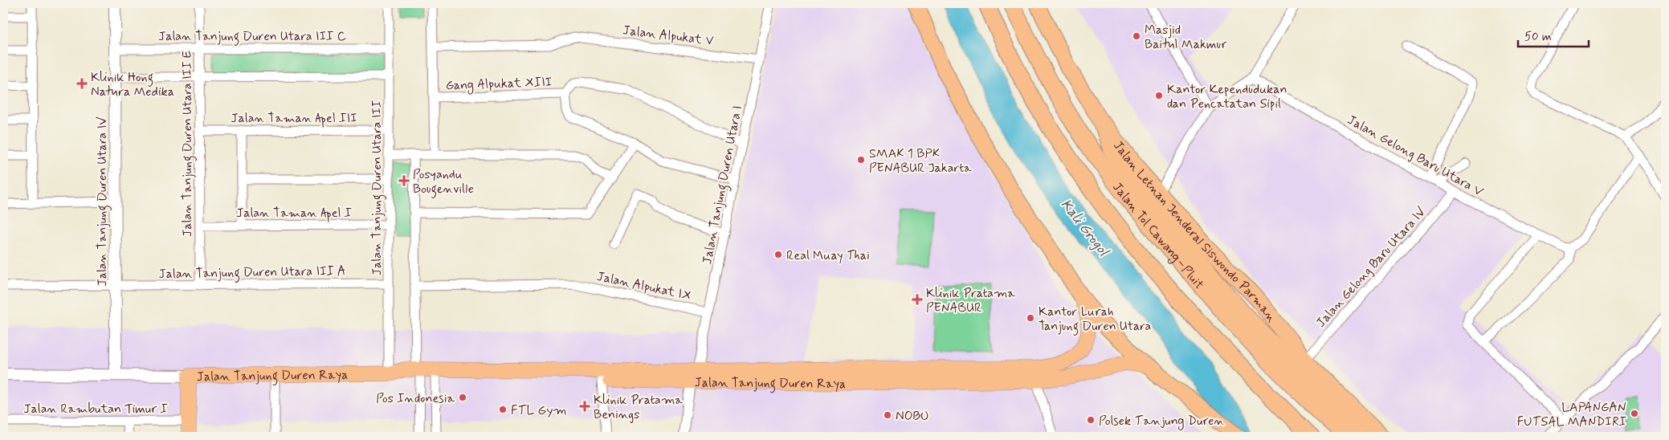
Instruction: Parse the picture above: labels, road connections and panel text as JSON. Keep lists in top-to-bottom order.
{
  "streets": {
    "highway": ["Jalan Letnan Jenderal Siswondo Parman", "Jalan Tol Cawang–Pluit"],
    "main road": ["Jalan Tanjung Duren Raya"],
    "street": [
      "Jalan Alpukat V",
      "Jalan Tanjung Duren Utara III C",
      "Gang Alpukat XIII",
      "Jalan Taman Apel III",
      "Jalan Tanjung Duren Utara III E",
      "Jalan Gelong Baru Utara V",
      "Jalan Tanjung Duren Utara I",
      "Jalan Tanjung Duren Utara III",
      "Jalan Tanjung Duren Utara IV",
      "Jalan Taman Apel I",
      "Jalan Gelong Baru Utara IV",
      "Jalan Tanjung Duren Utara III A",
      "Jalan Alpukat IX",
      "Jalan Rambutan Timur I"
    ]
  },
  "crossings": [
    ["Jalan Alpukat V", "Jalan Tanjung Duren Utara I"],
    ["Jalan Tanjung Duren Utara III C", "Jalan Tanjung Duren Utara III E"],
    ["Jalan Tanjung Duren Utara III C", "Jalan Tanjung Duren Utara III"],
    ["Jalan Tanjung Duren Utara III C", "Jalan Tanjung Duren Utara IV"],
    ["Jalan Taman Apel III", "Jalan Tanjung Duren Utara III E"],
    ["Jalan Taman Apel III", "Jalan Tanjung Duren Utara III"],
    ["Jalan Tanjung Duren Utara III E", "Jalan Taman Apel I"],
    ["Jalan Tanjung Duren Utara III E", "Jalan Tanjung Duren Utara III A"],
    ["Jalan Gelong Baru Utara V", "Jalan Gelong Baru Utara IV"],
    ["Jalan Tanjung Duren Utara I", "Jalan Alpukat IX"],
    ["Jalan Tanjung Duren Utara I", "Jalan Tanjung Duren Raya"],
    ["Jalan Tanjung Duren Utara III", "Jalan Taman Apel I"],
    ["Jalan Tanjung Duren Utara III", "Jalan Tanjung Duren Utara III A"],
    ["Jalan Tanjung Duren Utara III", "Jalan Tanjung Duren Raya"],
    ["Jalan Tanjung Duren Utara IV", "Jalan Tanjung Duren Utara III A"],
    ["Jalan Letnan Jenderal Siswondo Parman", "Jalan Gelong Baru Utara IV"],
    ["Jalan Tanjung Duren Raya", "Jalan Rambutan Timur I"]
  ],
  "water": ["Kali Grogol"],
  "places": {
    "other": [
      "Masjid Baitul Makmur",
      "Kantor Kependudukan dan Pencatatan Sipil",
      "SMAK 1 BPK PENABUR Jakarta",
      "Real Muay Thai",
      "Kantor Lurah Tanjung Duren Utara",
      "Pos Indonesia",
      "FTL Gym",
      "LAPANGAN FUTSAL MANDIRI",
      "NOBU",
      "Polsek Tanjung Duren"
    ],
    "health": [
      "Klinik Hong Natura Medika",
      "Posyandu Bougenville",
      "Klinik Pratama PENABUR",
      "Klinik Pratama Benings"
    ]
  },
  "scale_bar": "50 m"
}
